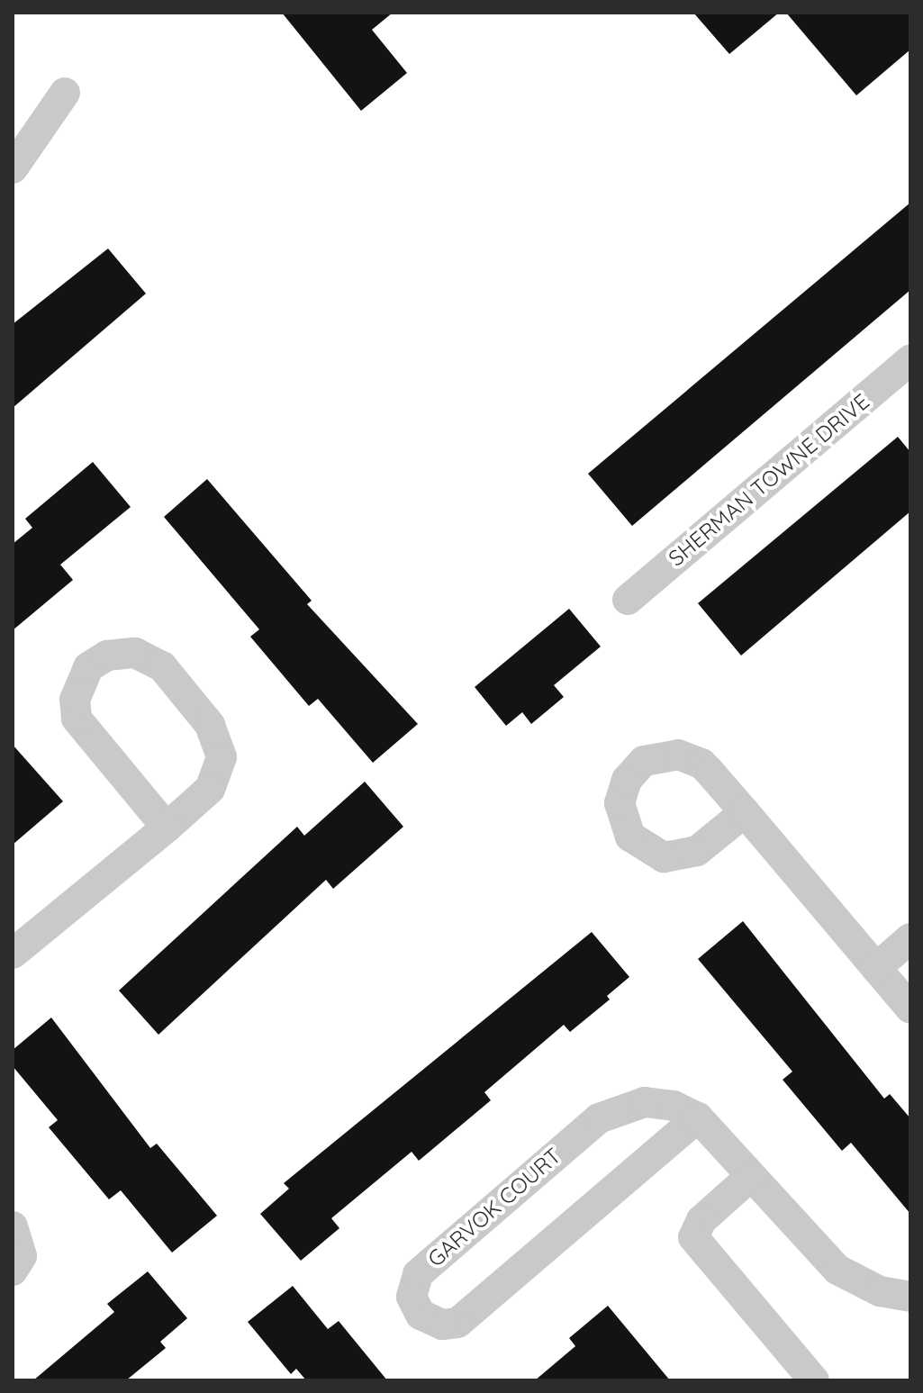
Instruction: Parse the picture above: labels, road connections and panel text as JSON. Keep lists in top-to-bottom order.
{
  "streets": {
    "street": ["SHERMAN TOWNE DRIVE", "GARVOK COURT"]
  }
}
